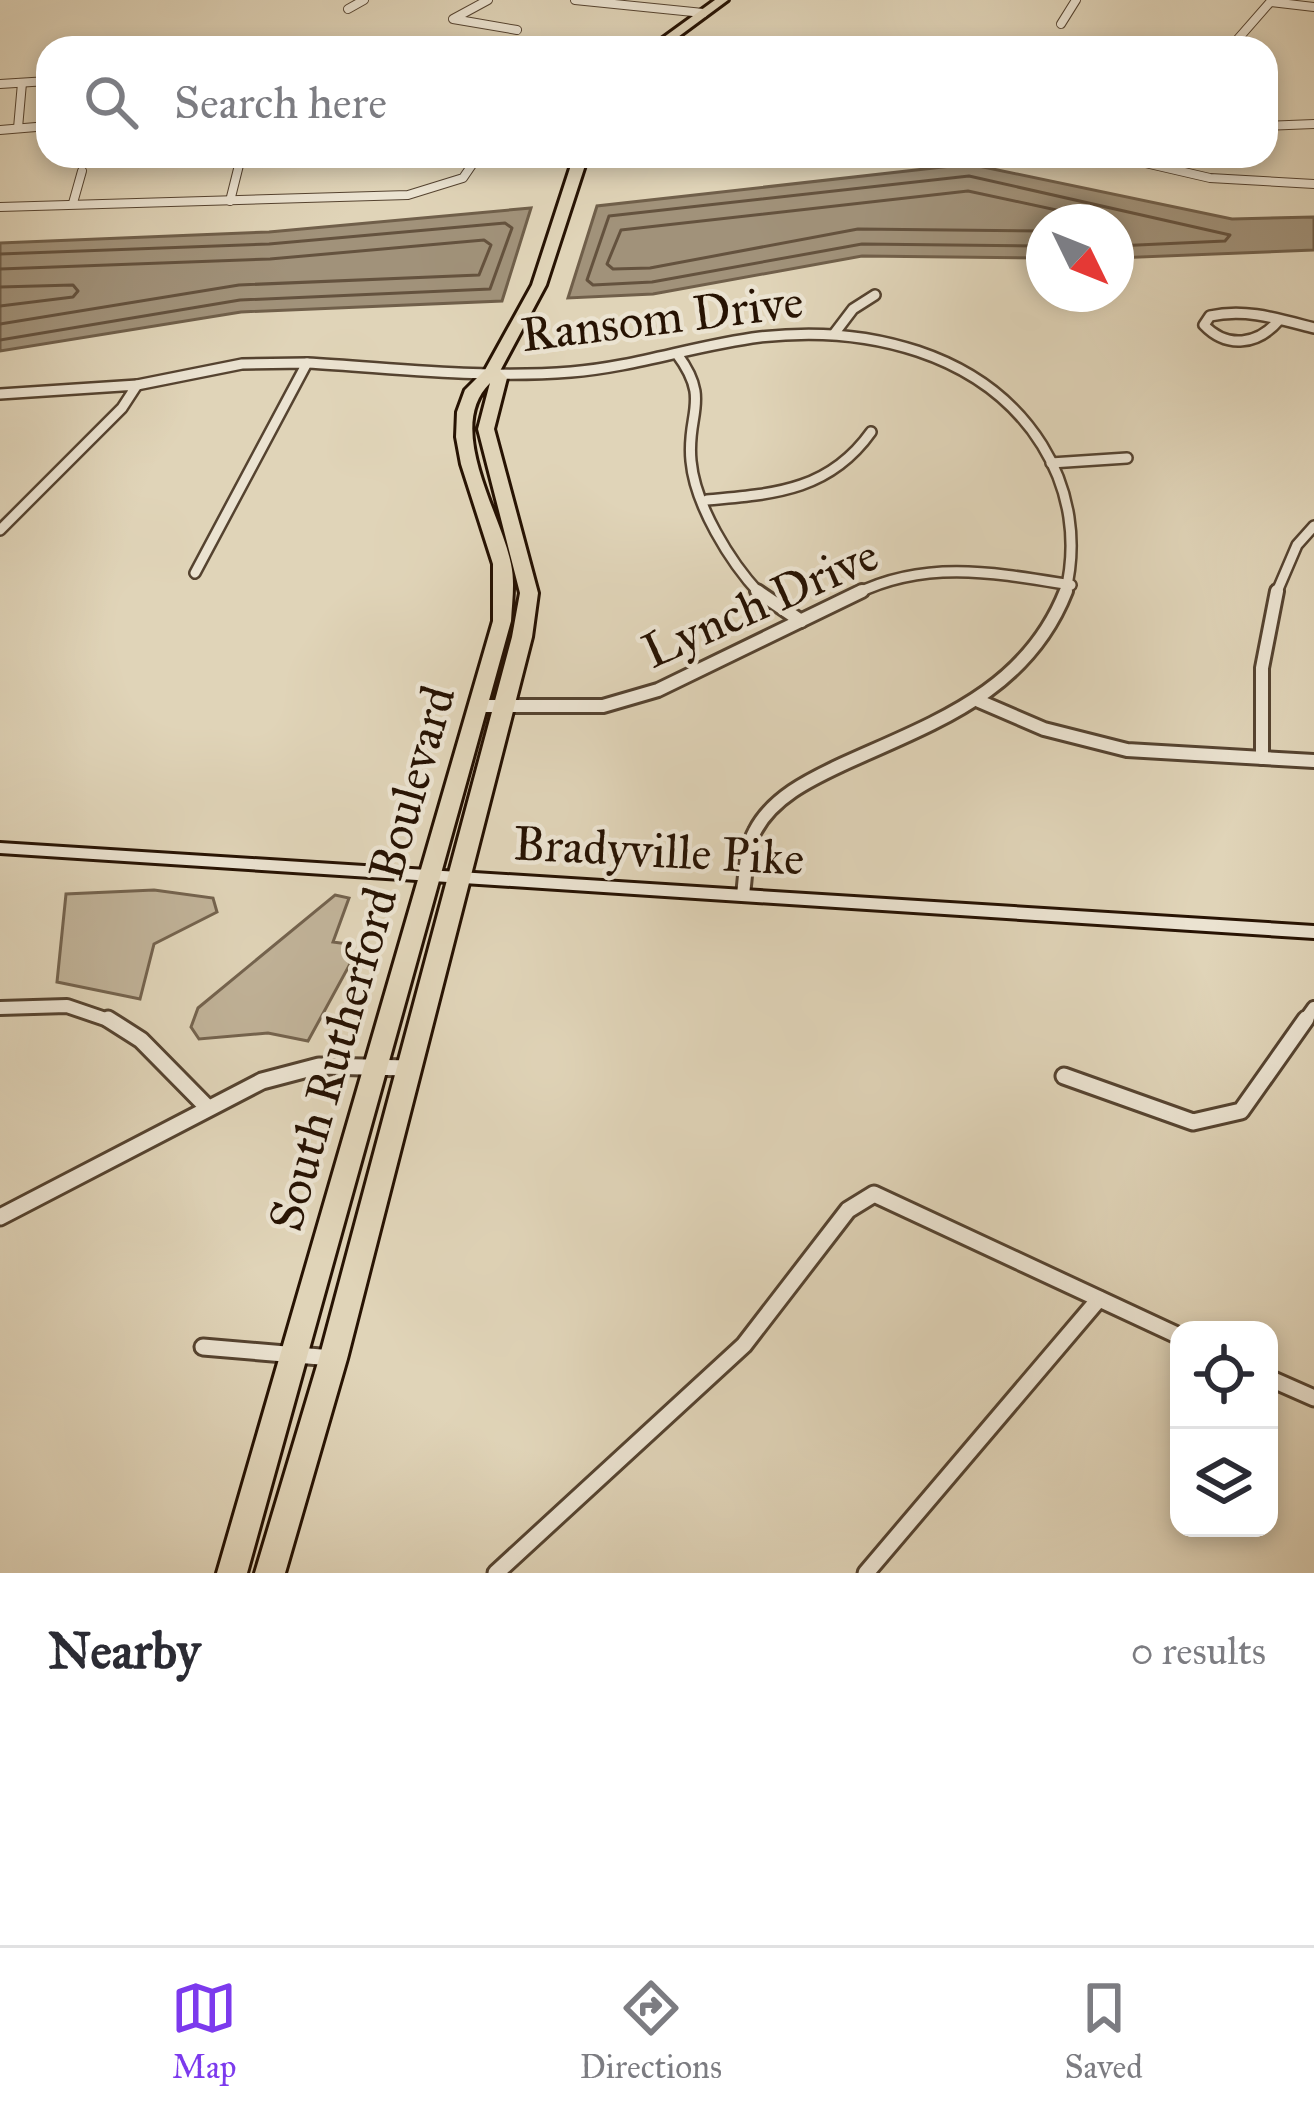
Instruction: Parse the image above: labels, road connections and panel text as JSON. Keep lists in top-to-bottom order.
{
  "streets": {
    "highway": ["South Rutherford Boulevard"],
    "main road": ["Bradyville Pike"],
    "street": ["Ransom Drive", "Lynch Drive"]
  },
  "crossings": [
    ["Ransom Drive", "Lynch Drive"],
    ["Ransom Drive", "Bradyville Pike"],
    ["Ransom Drive", "South Rutherford Boulevard"],
    ["Lynch Drive", "South Rutherford Boulevard"],
    ["Bradyville Pike", "South Rutherford Boulevard"]
  ],
  "north": "bottom right",
  "page": {
    "search": "Search here",
    "heading": ["Nearby", "0 results"],
    "nav": ["Map", "Directions", "Saved"]
  }
}
